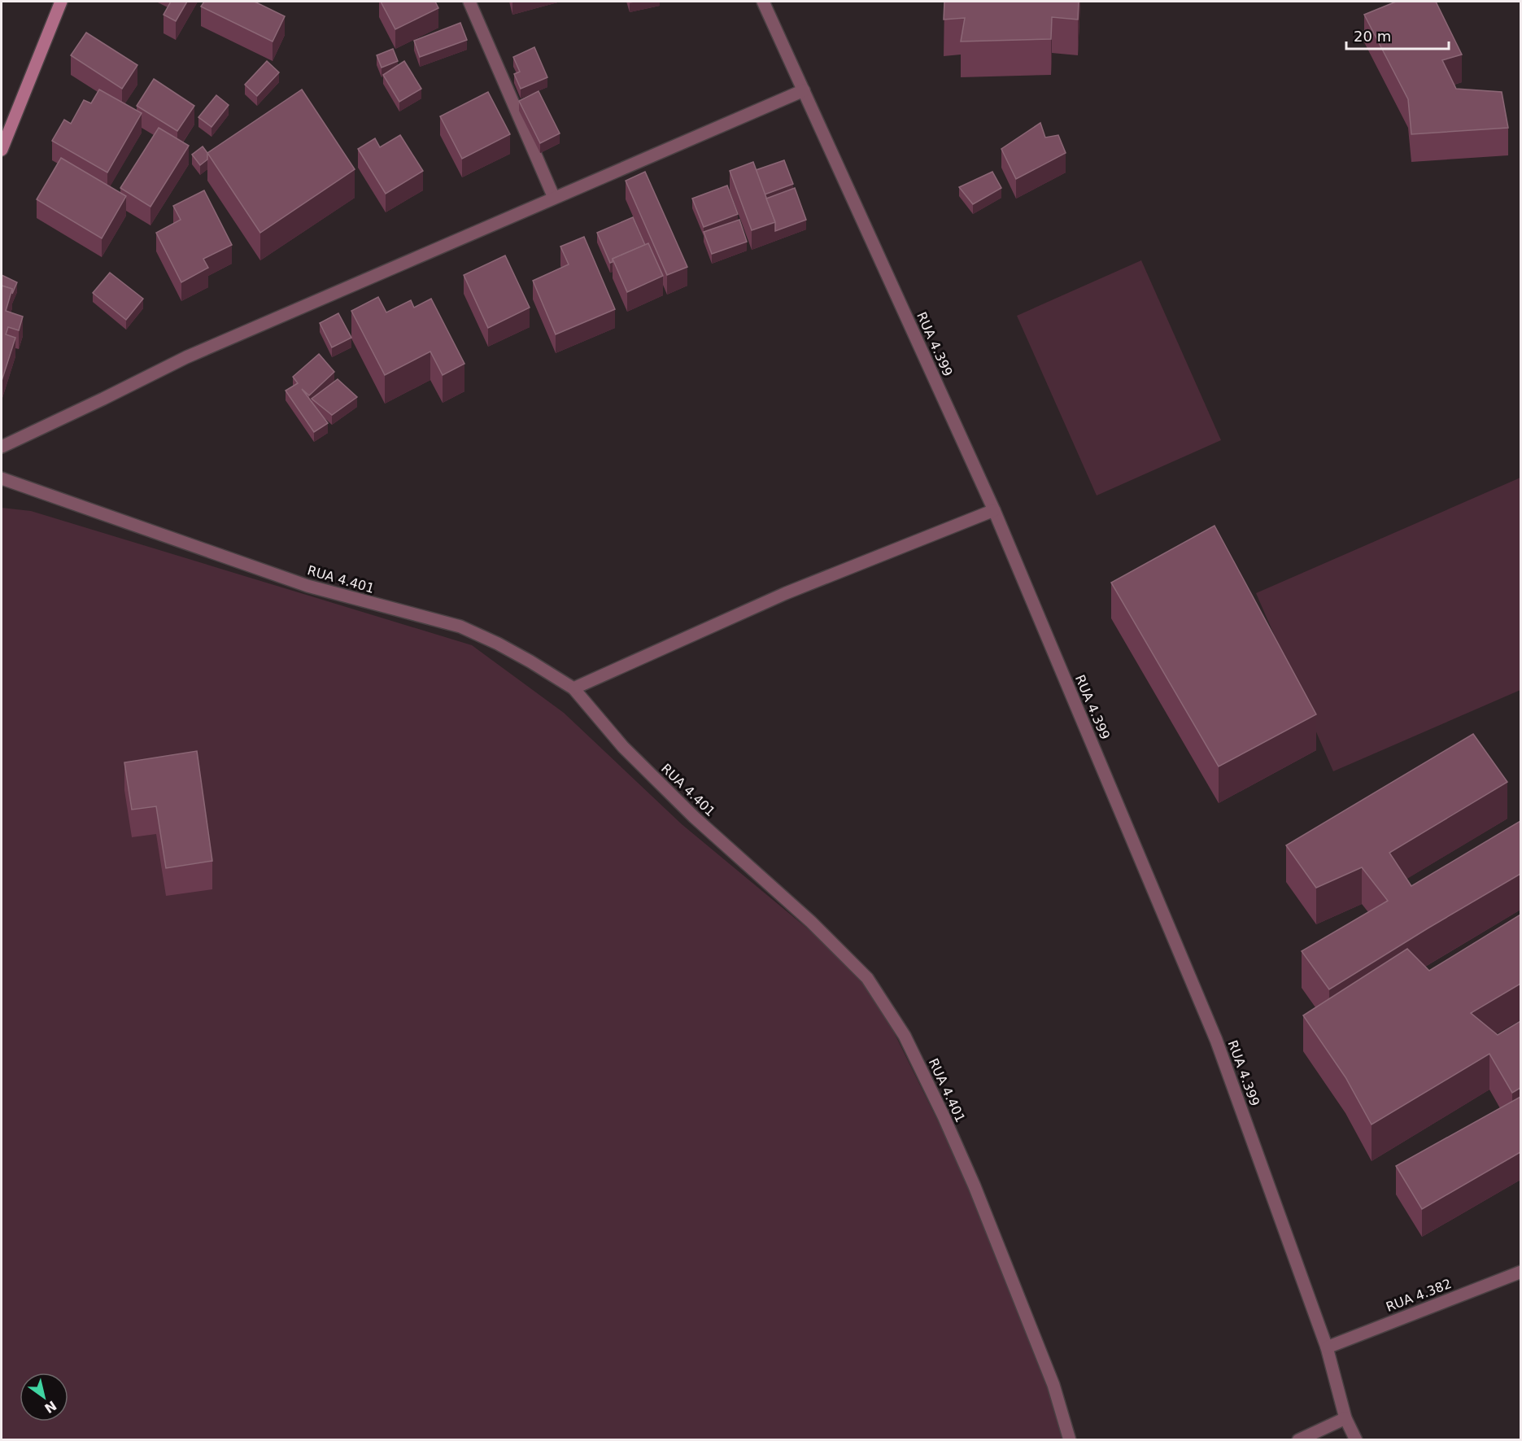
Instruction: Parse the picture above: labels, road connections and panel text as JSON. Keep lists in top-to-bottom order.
{
  "streets": {
    "street": ["RUA 4.399", "RUA 4.401", "RUA 4.382"]
  },
  "crossings": [
    ["RUA 4.399", "RUA 4.382"]
  ],
  "scale_bar": "20 m",
  "north": "bottom right"
}
